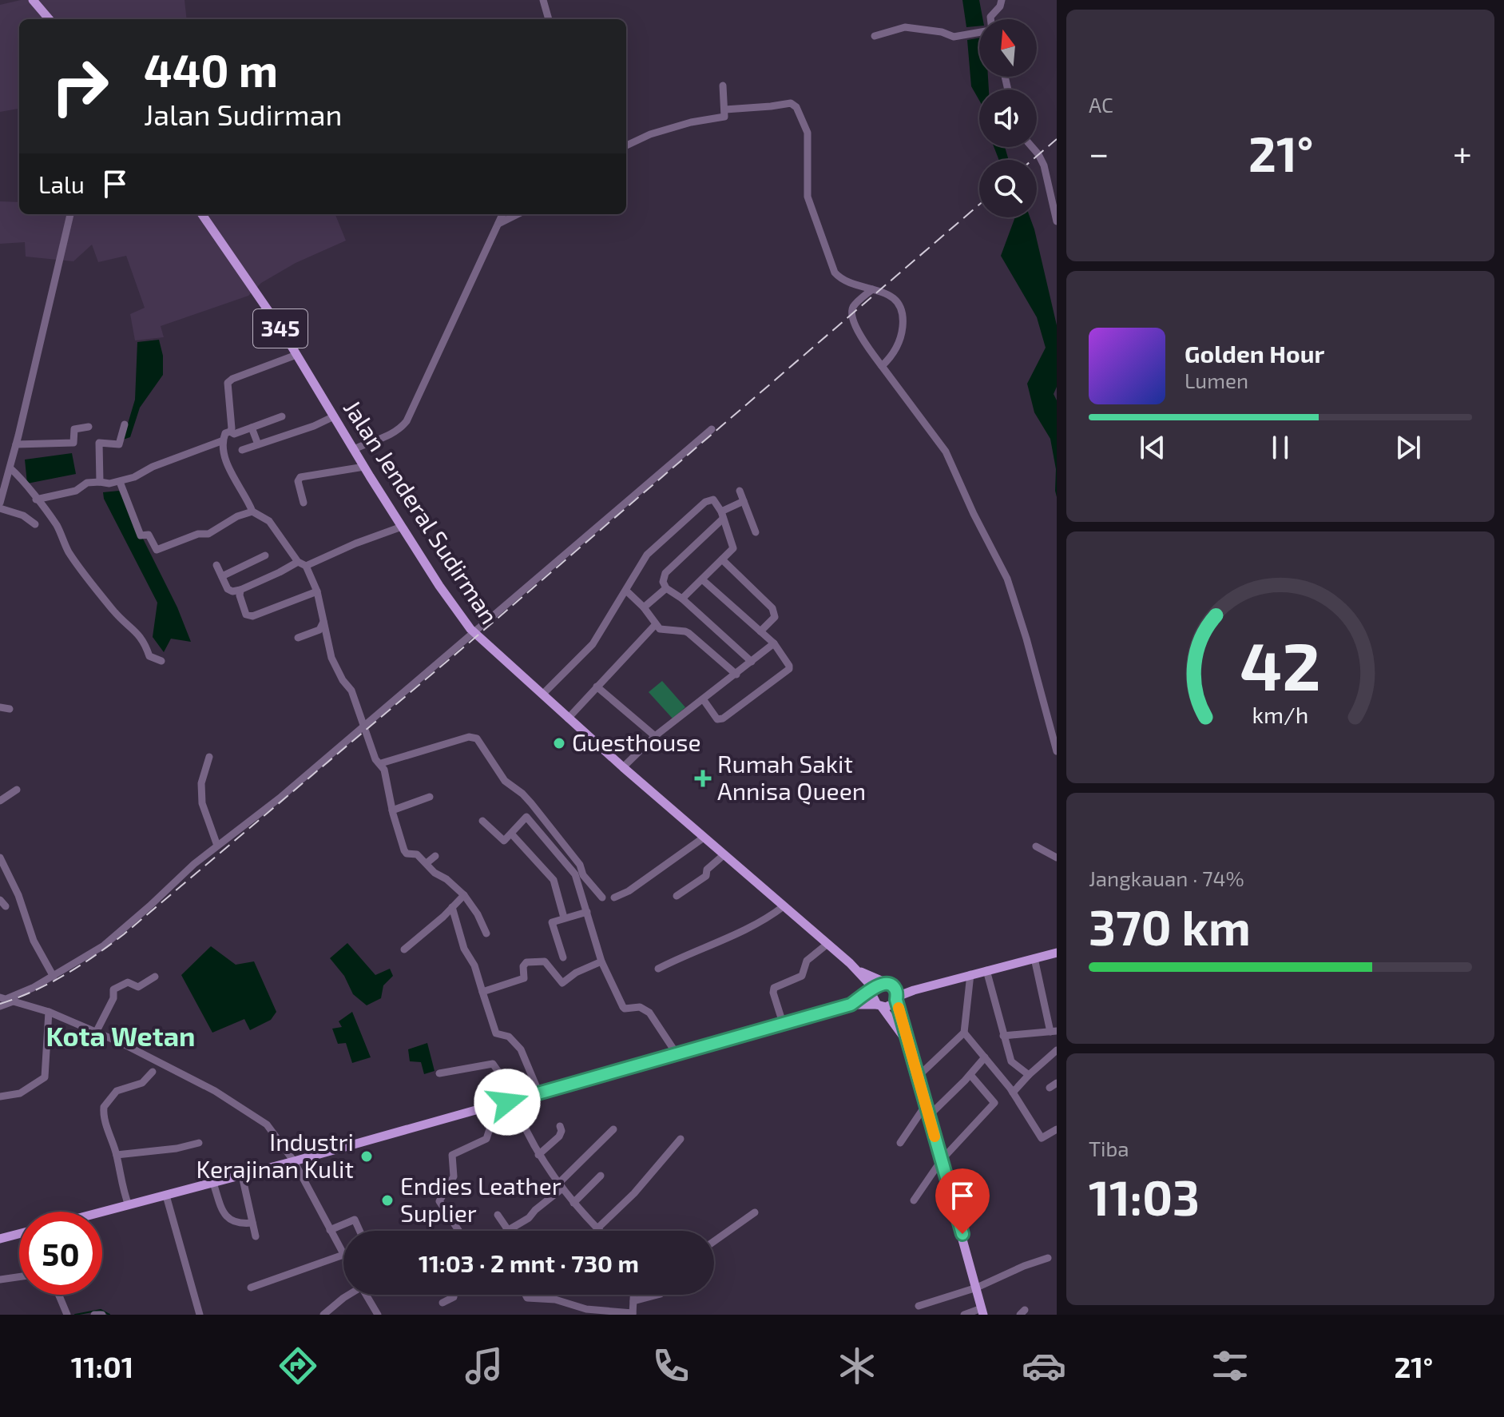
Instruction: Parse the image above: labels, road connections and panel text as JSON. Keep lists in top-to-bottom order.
{
  "streets": {
    "main road": ["345", "Jalan Jenderal Sudirman"]
  },
  "districts": ["Kota Wetan"],
  "places": {
    "other": ["Guesthouse", "Industri Kerajinan Kulit", "Endies Leather Suplier"],
    "health": ["Rumah Sakit Annisa Queen"]
  },
  "north": "top",
  "page": {
    "tile": [
      "AC",
      ["Jangkauan · 74%", "370 km"],
      ["Tiba", "11:03"]
    ],
    "turn": ["440 m", "Jalan Sudirman"],
    "heat": ["−", "21°", "+"],
    "then": "Lalu",
    "song": ["Golden Hour", "Lumen"],
    "limit": "50",
    "trip": "11:03 · 2 mnt · 730 m",
    "tabs": ["11:01", "21°"],
    "gauge": ["42", "km/h"]
  }
}
